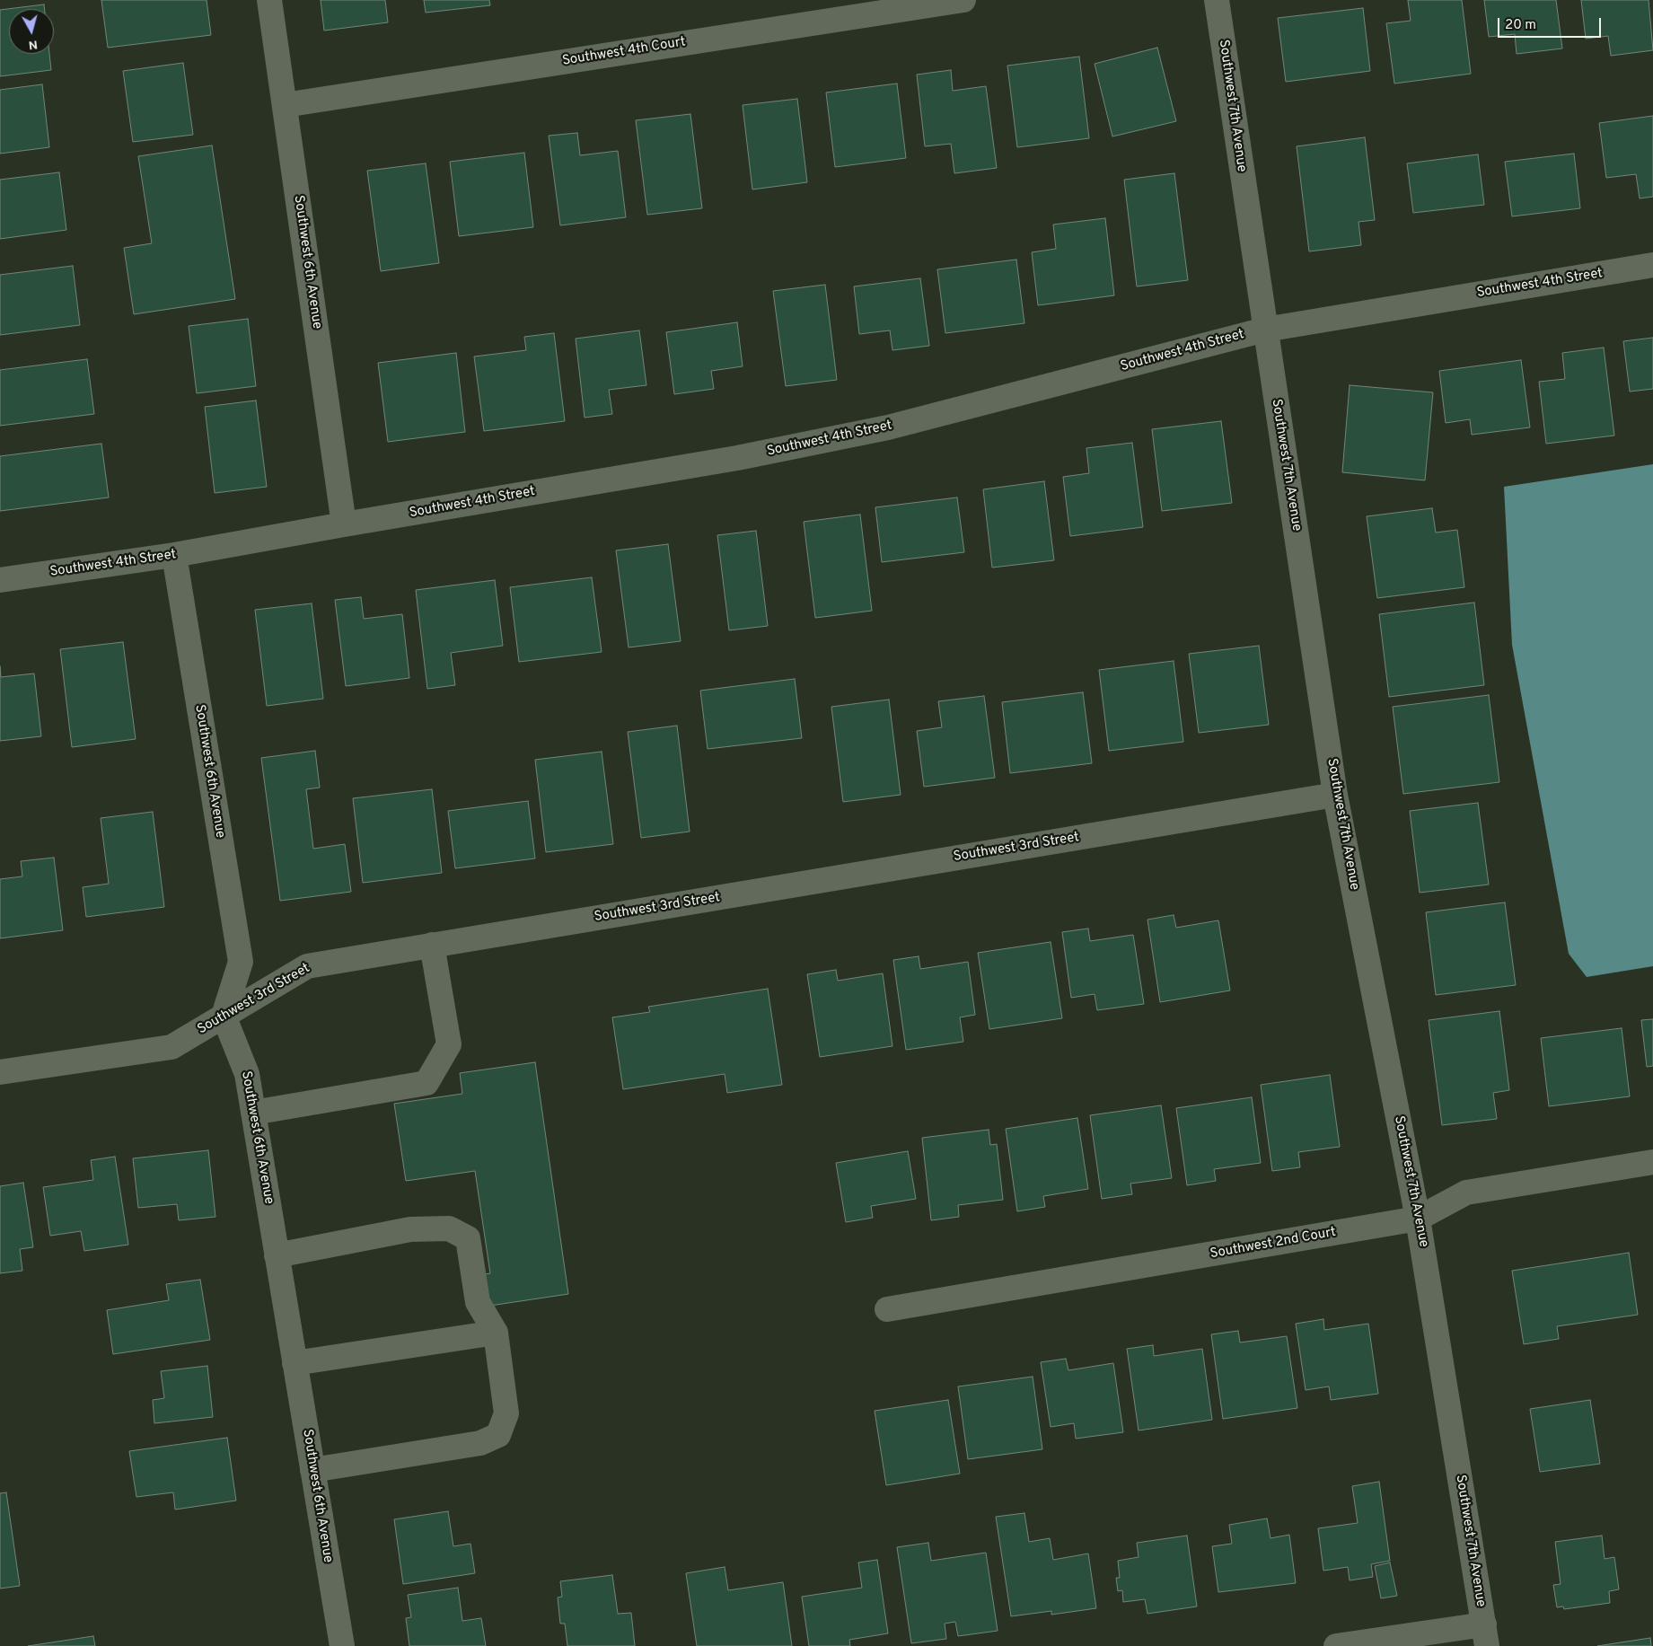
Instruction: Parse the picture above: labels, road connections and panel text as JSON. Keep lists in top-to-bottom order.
{
  "streets": {
    "street": [
      "Southwest 4th Court",
      "Southwest 7th Avenue",
      "Southwest 6th Avenue",
      "Southwest 4th Street",
      "Southwest 3rd Street",
      "Southwest 2nd Court"
    ]
  },
  "crossings": [
    ["Southwest 4th Court", "Southwest 6th Avenue"],
    ["Southwest 7th Avenue", "Southwest 4th Street"],
    ["Southwest 7th Avenue", "Southwest 3rd Street"],
    ["Southwest 7th Avenue", "Southwest 2nd Court"],
    ["Southwest 6th Avenue", "Southwest 4th Street"],
    ["Southwest 6th Avenue", "Southwest 3rd Street"]
  ],
  "scale_bar": "20 m",
  "north": "bottom"
}
